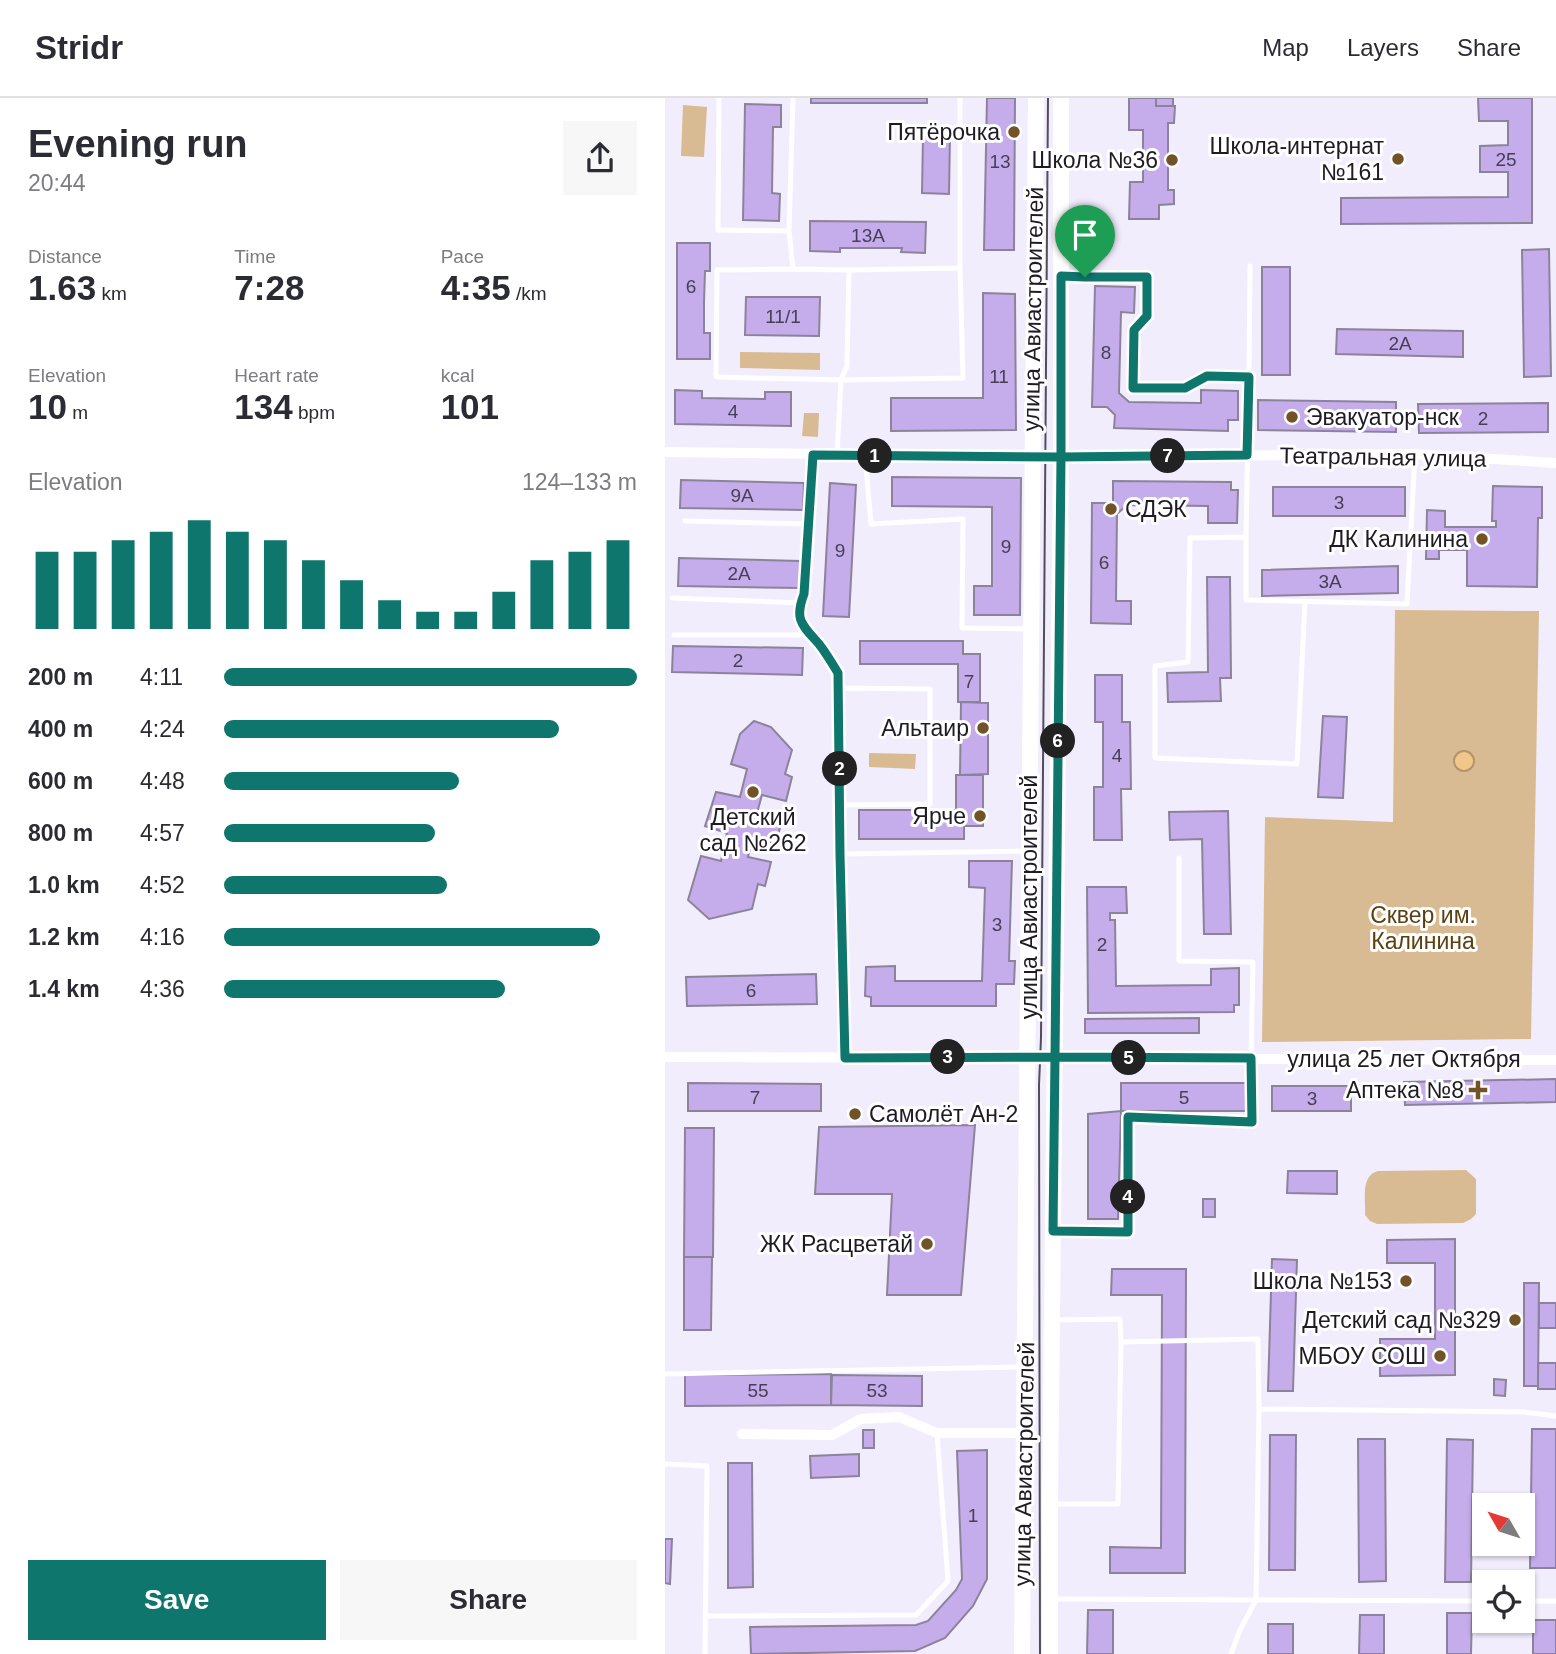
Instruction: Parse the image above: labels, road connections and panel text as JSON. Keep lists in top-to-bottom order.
{
  "streets": {
    "main road": ["улица Авиастроителей"],
    "street": ["Театральная улица", "улица 25 лет Октября"]
  },
  "crossings": [
    ["улица Авиастроителей", "Театральная улица"],
    ["улица Авиастроителей", "улица 25 лет Октября"]
  ],
  "parks": ["Сквер им. Калинина"],
  "places": {
    "other": [
      "Пятёрочка",
      "Школа-интернат №161",
      "Школа №36",
      "Эвакуатор-нск",
      "СДЭК",
      "ДК Калинина",
      "Альтаир",
      "Детский сад №262",
      "Ярче",
      "Самолёт Ан-2",
      "ЖК Расцветай",
      "Школа №153",
      "Детский сад №329",
      "МБОУ СОШ"
    ],
    "health": ["Аптека №8"]
  },
  "house_numbers": [
    "25",
    "13",
    "13А",
    "6",
    "11/1",
    "2А",
    "8",
    "11",
    "4",
    "2",
    "9А",
    "3",
    "9",
    "9",
    "6",
    "2А",
    "3А",
    "2",
    "7",
    "4",
    "3",
    "2",
    "6",
    "7",
    "5",
    "3",
    "55",
    "53",
    "1"
  ],
  "north": "top left",
  "page": {
    "header": "Stridr",
    "nav": ["Map", "Layers", "Share"],
    "heading": ["Evening run", "20:44"],
    "stats": [
      ["Distance", "1.63 km"],
      ["Time", "7:28"],
      ["Pace", "4:35 /km"],
      ["Elevation", "10 m"],
      ["Heart rate", "134 bpm"],
      ["kcal", "101"]
    ],
    "pins": [
      "1",
      "7",
      "6",
      "2",
      "3",
      "5",
      "4"
    ],
    "chart": ["Elevation", "124–133 m"],
    "list": [
      {
        "name": "200 m",
        "note": "4:11"
      },
      {
        "name": "400 m",
        "note": "4:24"
      },
      {
        "name": "600 m",
        "note": "4:48"
      },
      {
        "name": "800 m",
        "note": "4:57"
      },
      {
        "name": "1.0 km",
        "note": "4:52"
      },
      {
        "name": "1.2 km",
        "note": "4:16"
      },
      {
        "name": "1.4 km",
        "note": "4:36"
      }
    ],
    "buttons": ["Save", "Share"]
  }
}
